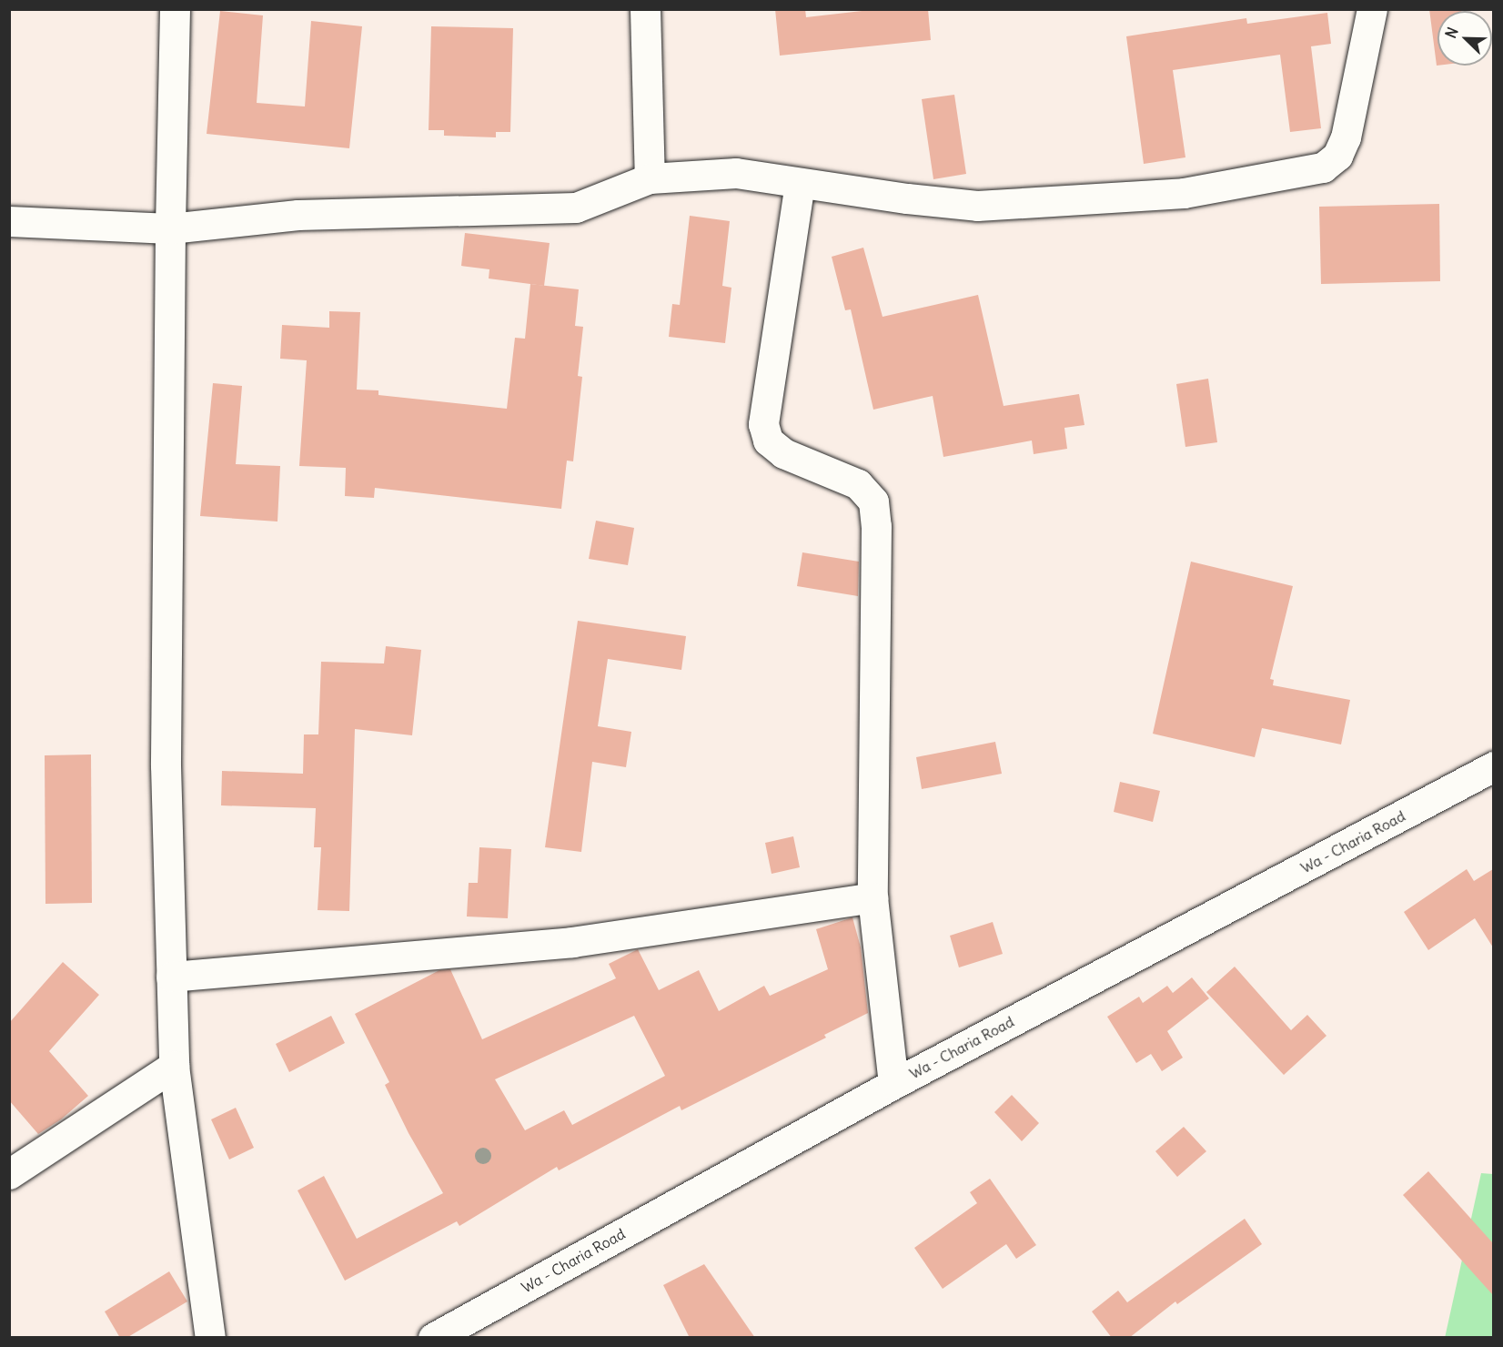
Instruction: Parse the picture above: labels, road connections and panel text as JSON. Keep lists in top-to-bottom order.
{
  "streets": {
    "street": ["Wa - Charia Road"]
  },
  "north": "top left"
}
